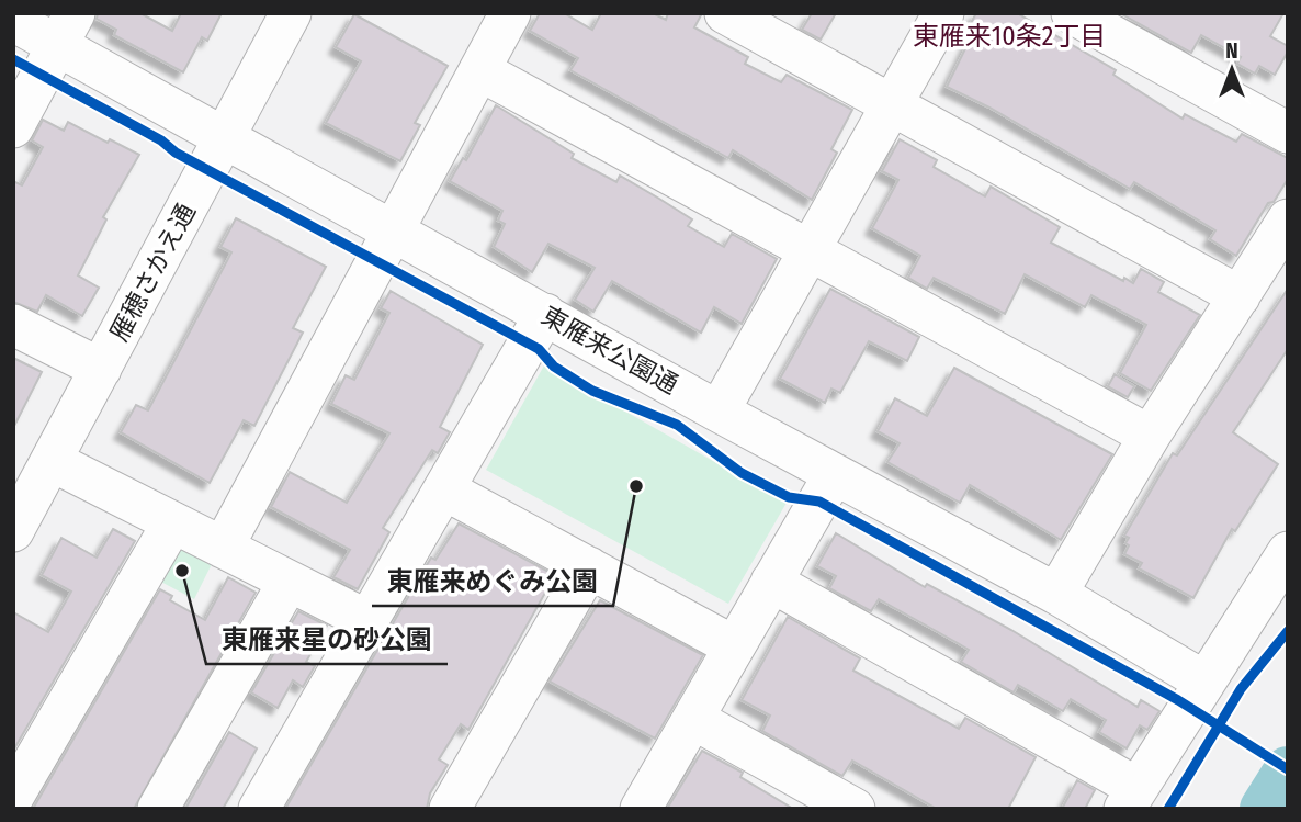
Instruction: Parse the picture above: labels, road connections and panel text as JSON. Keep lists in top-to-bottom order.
{
  "streets": {
    "street": ["雁穂さかえ通", "東雁来公園通"]
  },
  "crossings": [
    ["雁穂さかえ通", "東雁来公園通"]
  ],
  "districts": ["東雁来10条2丁目"],
  "places": ["東雁来めぐみ公園", "東雁来星の砂公園"],
  "north": "top"
}
